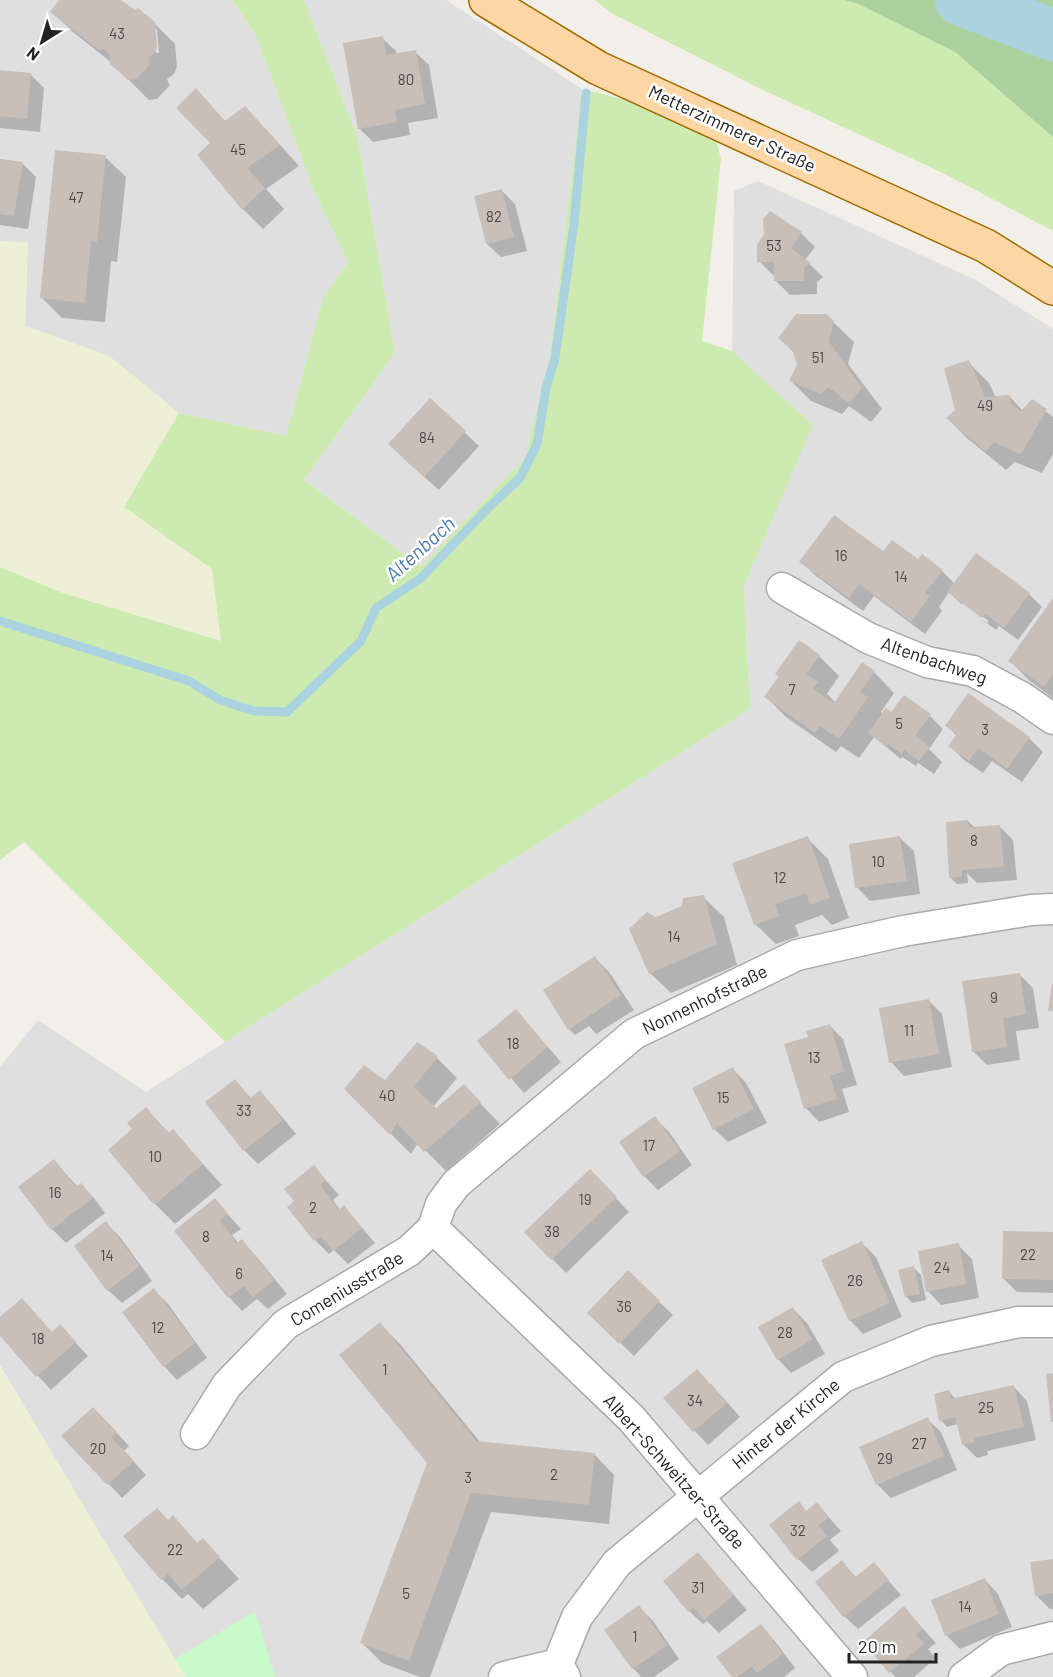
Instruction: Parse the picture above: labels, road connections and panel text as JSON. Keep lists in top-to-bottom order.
{
  "streets": {
    "main road": ["Metterzimmerer Straße"],
    "street": [
      "Altenbachweg",
      "Nonnenhofstraße",
      "Comeniusstraße",
      "Hinter der Kirche",
      "Albert-Schweitzer-Straße"
    ]
  },
  "crossings": [
    ["Nonnenhofstraße", "Comeniusstraße"],
    ["Nonnenhofstraße", "Albert-Schweitzer-Straße"],
    ["Comeniusstraße", "Albert-Schweitzer-Straße"],
    ["Hinter der Kirche", "Albert-Schweitzer-Straße"]
  ],
  "water": ["Altenbach"],
  "house_numbers": [
    "43",
    "80",
    "45",
    "47",
    "82",
    "53",
    "51",
    "49",
    "84",
    "16",
    "14",
    "7",
    "5",
    "3",
    "8",
    "10",
    "12",
    "14",
    "9",
    "11",
    "18",
    "13",
    "40",
    "15",
    "33",
    "17",
    "10",
    "16",
    "19",
    "2",
    "38",
    "8",
    "22",
    "14",
    "24",
    "6",
    "26",
    "36",
    "12",
    "28",
    "18",
    "1",
    "34",
    "25",
    "27",
    "20",
    "29",
    "2",
    "3",
    "32",
    "22",
    "31",
    "5",
    "14",
    "1"
  ],
  "scale_bar": "20 m",
  "north": "bottom left"
}
